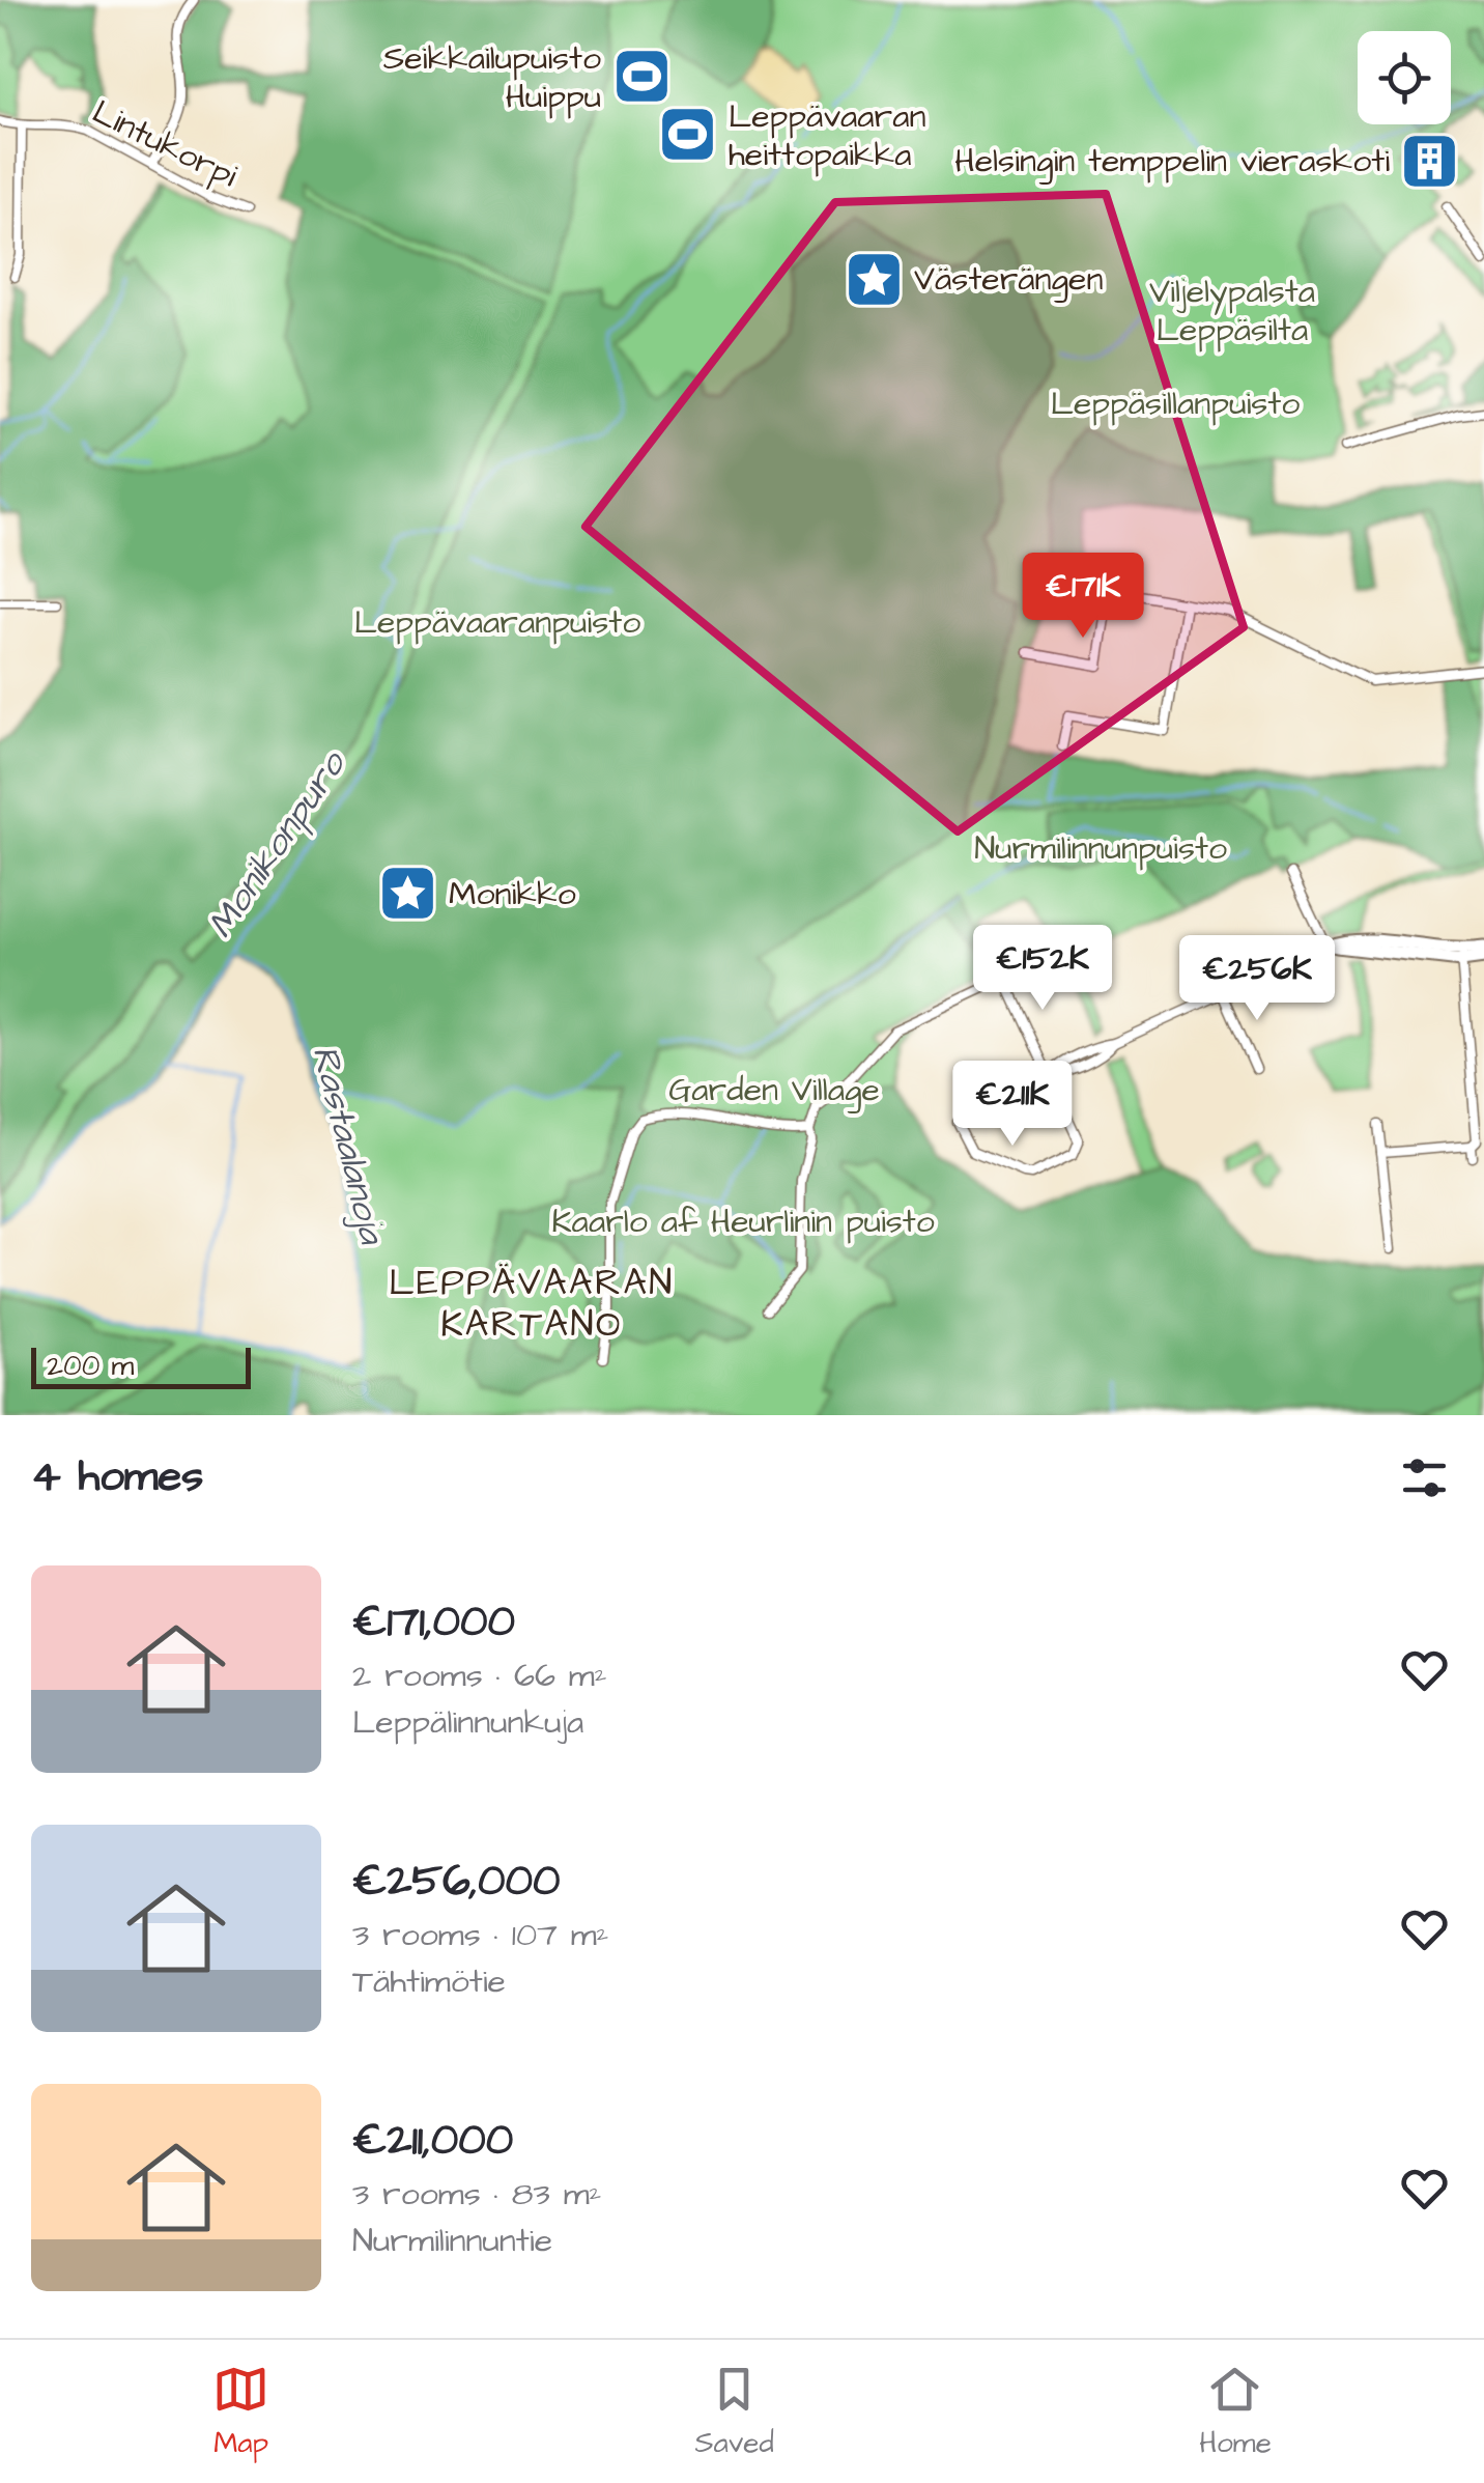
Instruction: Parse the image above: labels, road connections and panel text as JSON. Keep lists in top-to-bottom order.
{
  "streets": {
    "street": ["Lintukorpi"]
  },
  "districts": ["LEPPÄVAARAN KARTANO"],
  "water": ["Monikonpuro", "Rastaalanoja"],
  "parks": [
    "Viljelypalsta Leppäsilta",
    "Leppäsillanpuisto",
    "Leppävaaranpuisto",
    "Nurmilinnunpuisto",
    "Garden Village",
    "Kaarlo af Heurlinin puisto"
  ],
  "places": {
    "sports": ["Seikkailupuisto Huippu", "Leppävaaran heittopaikka"],
    "building": ["Helsingin temppelin vieraskoti"],
    "place": ["Västerängen", "Monikko"]
  },
  "scale_bar": "200 m",
  "page": {
    "price": [
      "€171K",
      "€152K",
      "€256K",
      "€211K"
    ],
    "scale": "200 m",
    "heading": "4 homes",
    "list": [
      {
        "name": "€171,000",
        "note": "2 rooms · 66 m² · Leppälinnunkuja"
      },
      {
        "name": "€256,000",
        "note": "3 rooms · 107 m² · Tähtimötie"
      },
      {
        "name": "€211,000",
        "note": "3 rooms · 83 m² · Nurmilinnuntie"
      }
    ],
    "tabs": ["Map", "Saved", "Home"]
  }
}
